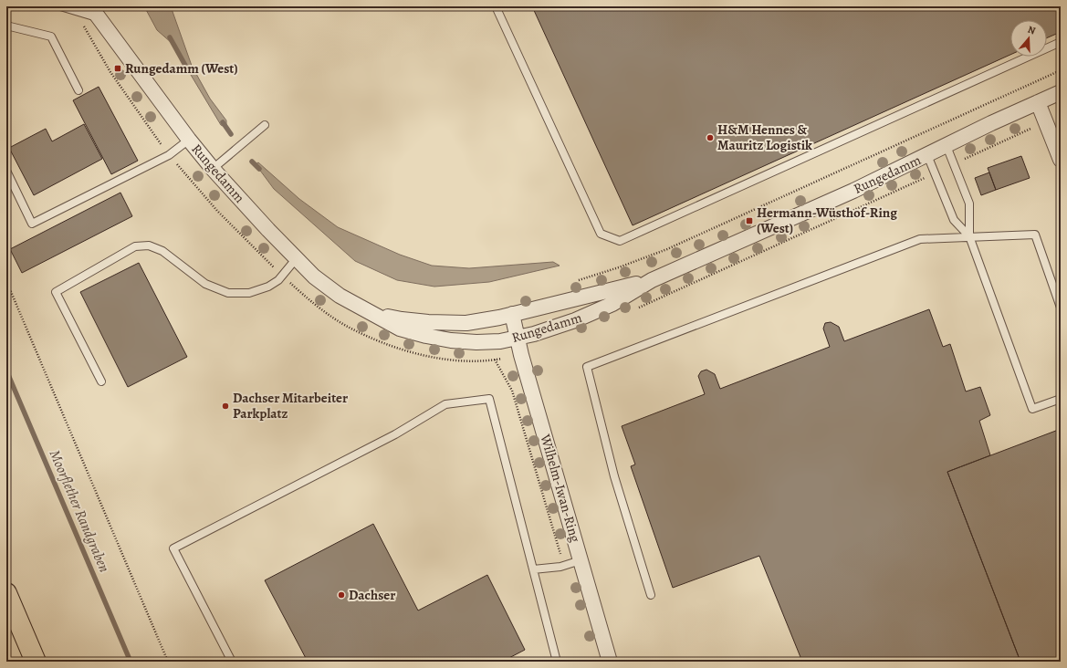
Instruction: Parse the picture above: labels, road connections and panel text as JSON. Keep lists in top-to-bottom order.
{
  "streets": {
    "street": ["Rungedamm", "Wilhelm-Iwan-Ring"]
  },
  "crossings": [
    ["Rungedamm", "Wilhelm-Iwan-Ring"]
  ],
  "water": ["Moorflether Randgraben"],
  "places": {
    "transit": ["Rungedamm (West)", "Hermann-Wüsthof-Ring (West)"],
    "other": ["H&M Hennes & Mauritz Logistik", "Dachser Mitarbeiter Parkplatz", "Dachser"]
  },
  "north": "top"
}
